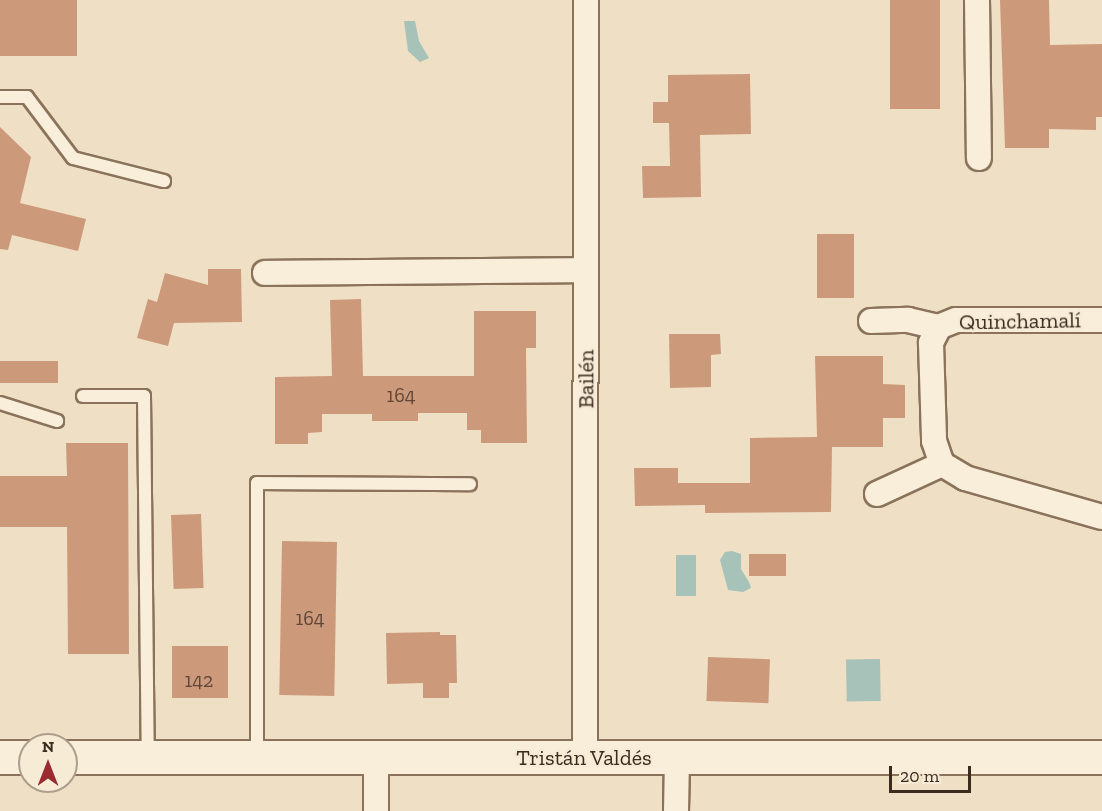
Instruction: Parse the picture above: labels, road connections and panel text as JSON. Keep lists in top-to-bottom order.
{
  "streets": {
    "street": ["Quinchamalí", "Bailén", "Tristán Valdés"]
  },
  "crossings": [
    ["Bailén", "Tristán Valdés"]
  ],
  "house_numbers": ["164", "164", "142"],
  "scale_bar": "20 m",
  "north": "top"
}
